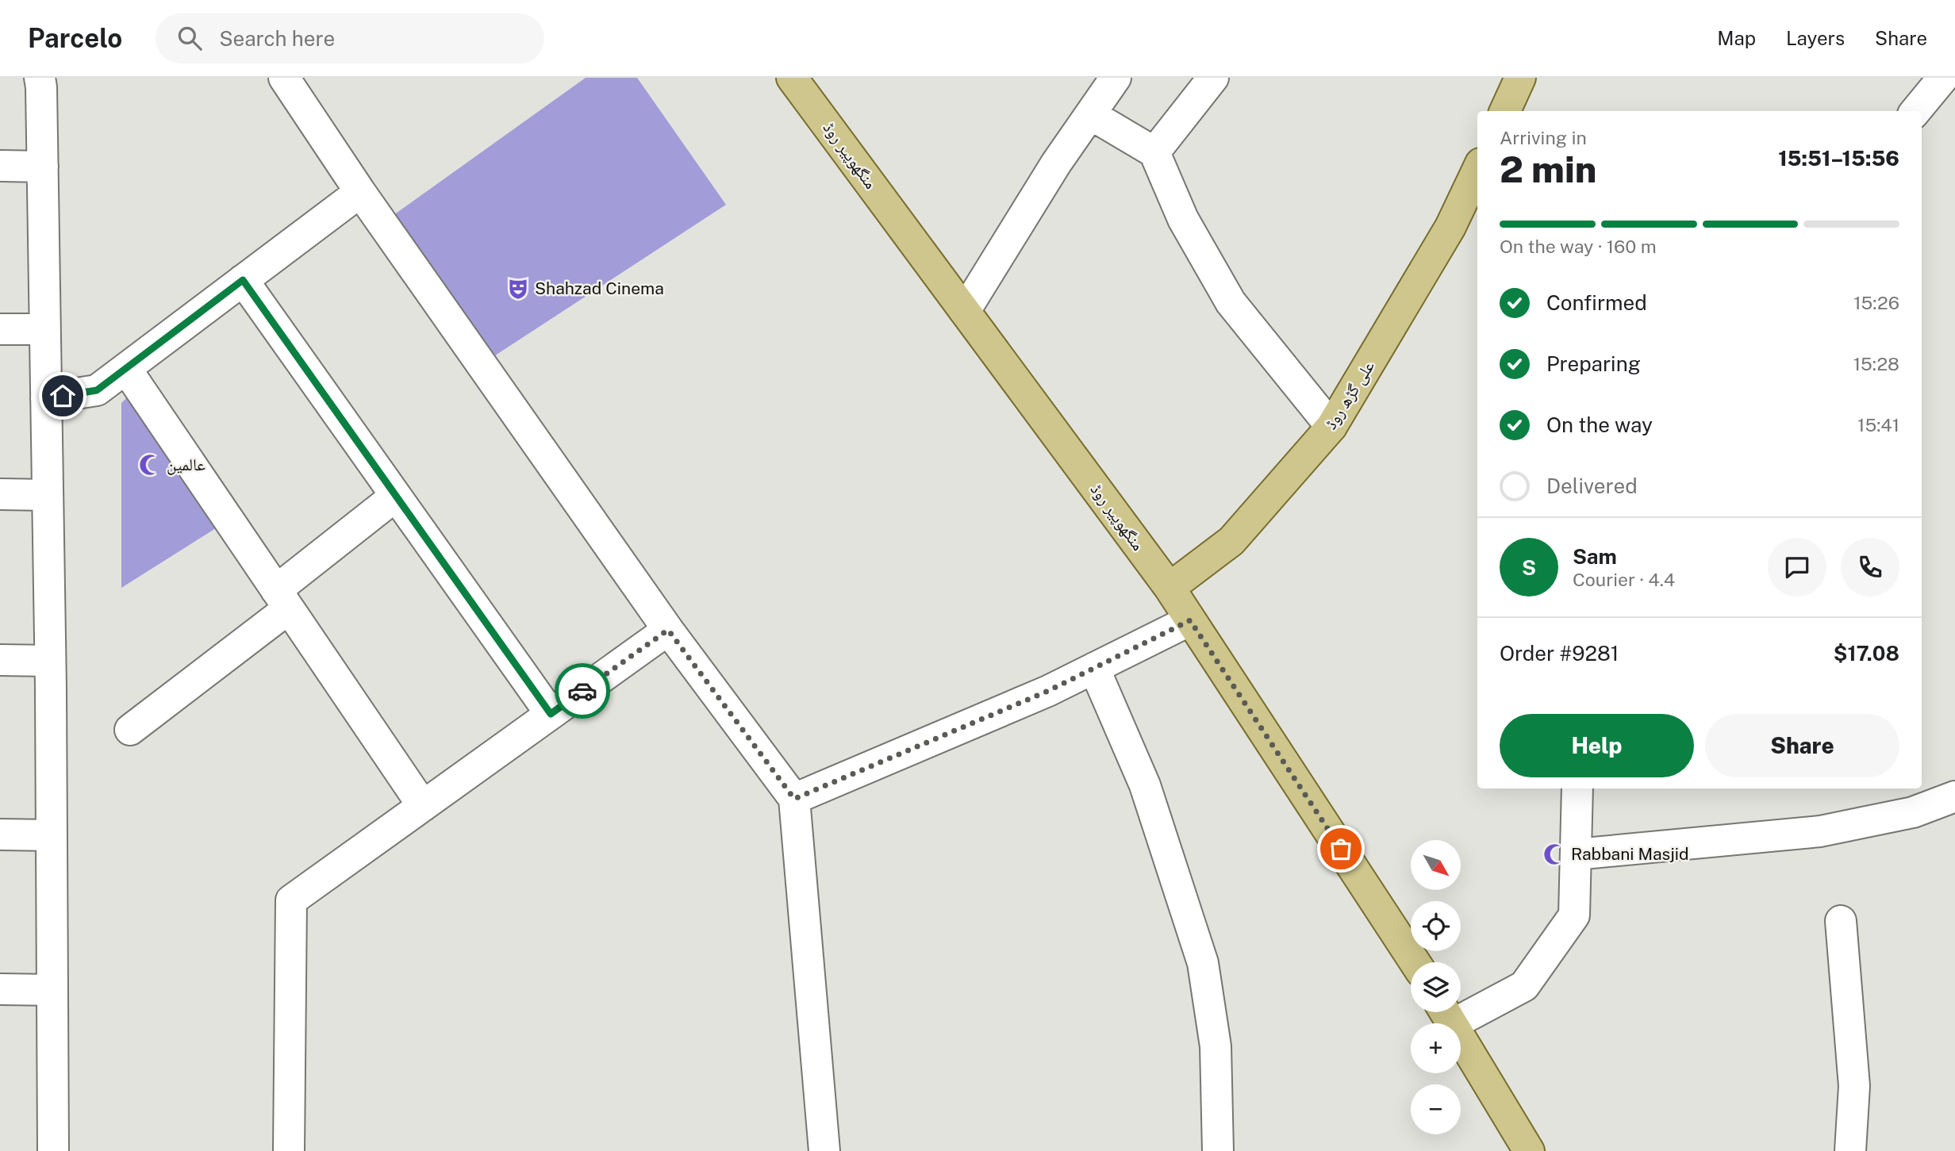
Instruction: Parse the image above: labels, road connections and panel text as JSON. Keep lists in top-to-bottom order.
{
  "streets": {
    "main road": ["منگھوپیر روڈ", "علی گڑھ روڈ"]
  },
  "crossings": [
    ["منگھوپیر روڈ", "علی گڑھ روڈ"]
  ],
  "places": {
    "theatre": ["Shahzad Cinema"],
    "mosque": ["عالمین", "Rabbani Masjid"]
  },
  "north": "bottom right",
  "page": {
    "header": "Parcelo",
    "search": "Search here",
    "nav": ["Map", "Layers", "Share"],
    "heading": ["2 min", "Arriving in", "15:51–15:56"],
    "panel": [
      "Sam",
      "Courier · 4.4",
      "Order #9281",
      "$17.08"
    ],
    "bar": "On the way · 160 m",
    "list": [
      ["Confirmed", "15:26"],
      ["Preparing", "15:28"],
      ["On the way", "15:41"],
      "Delivered"
    ],
    "round": "S",
    "buttons": ["Help", "Share"],
    "map_buttons": ["+", "−"]
  }
}
